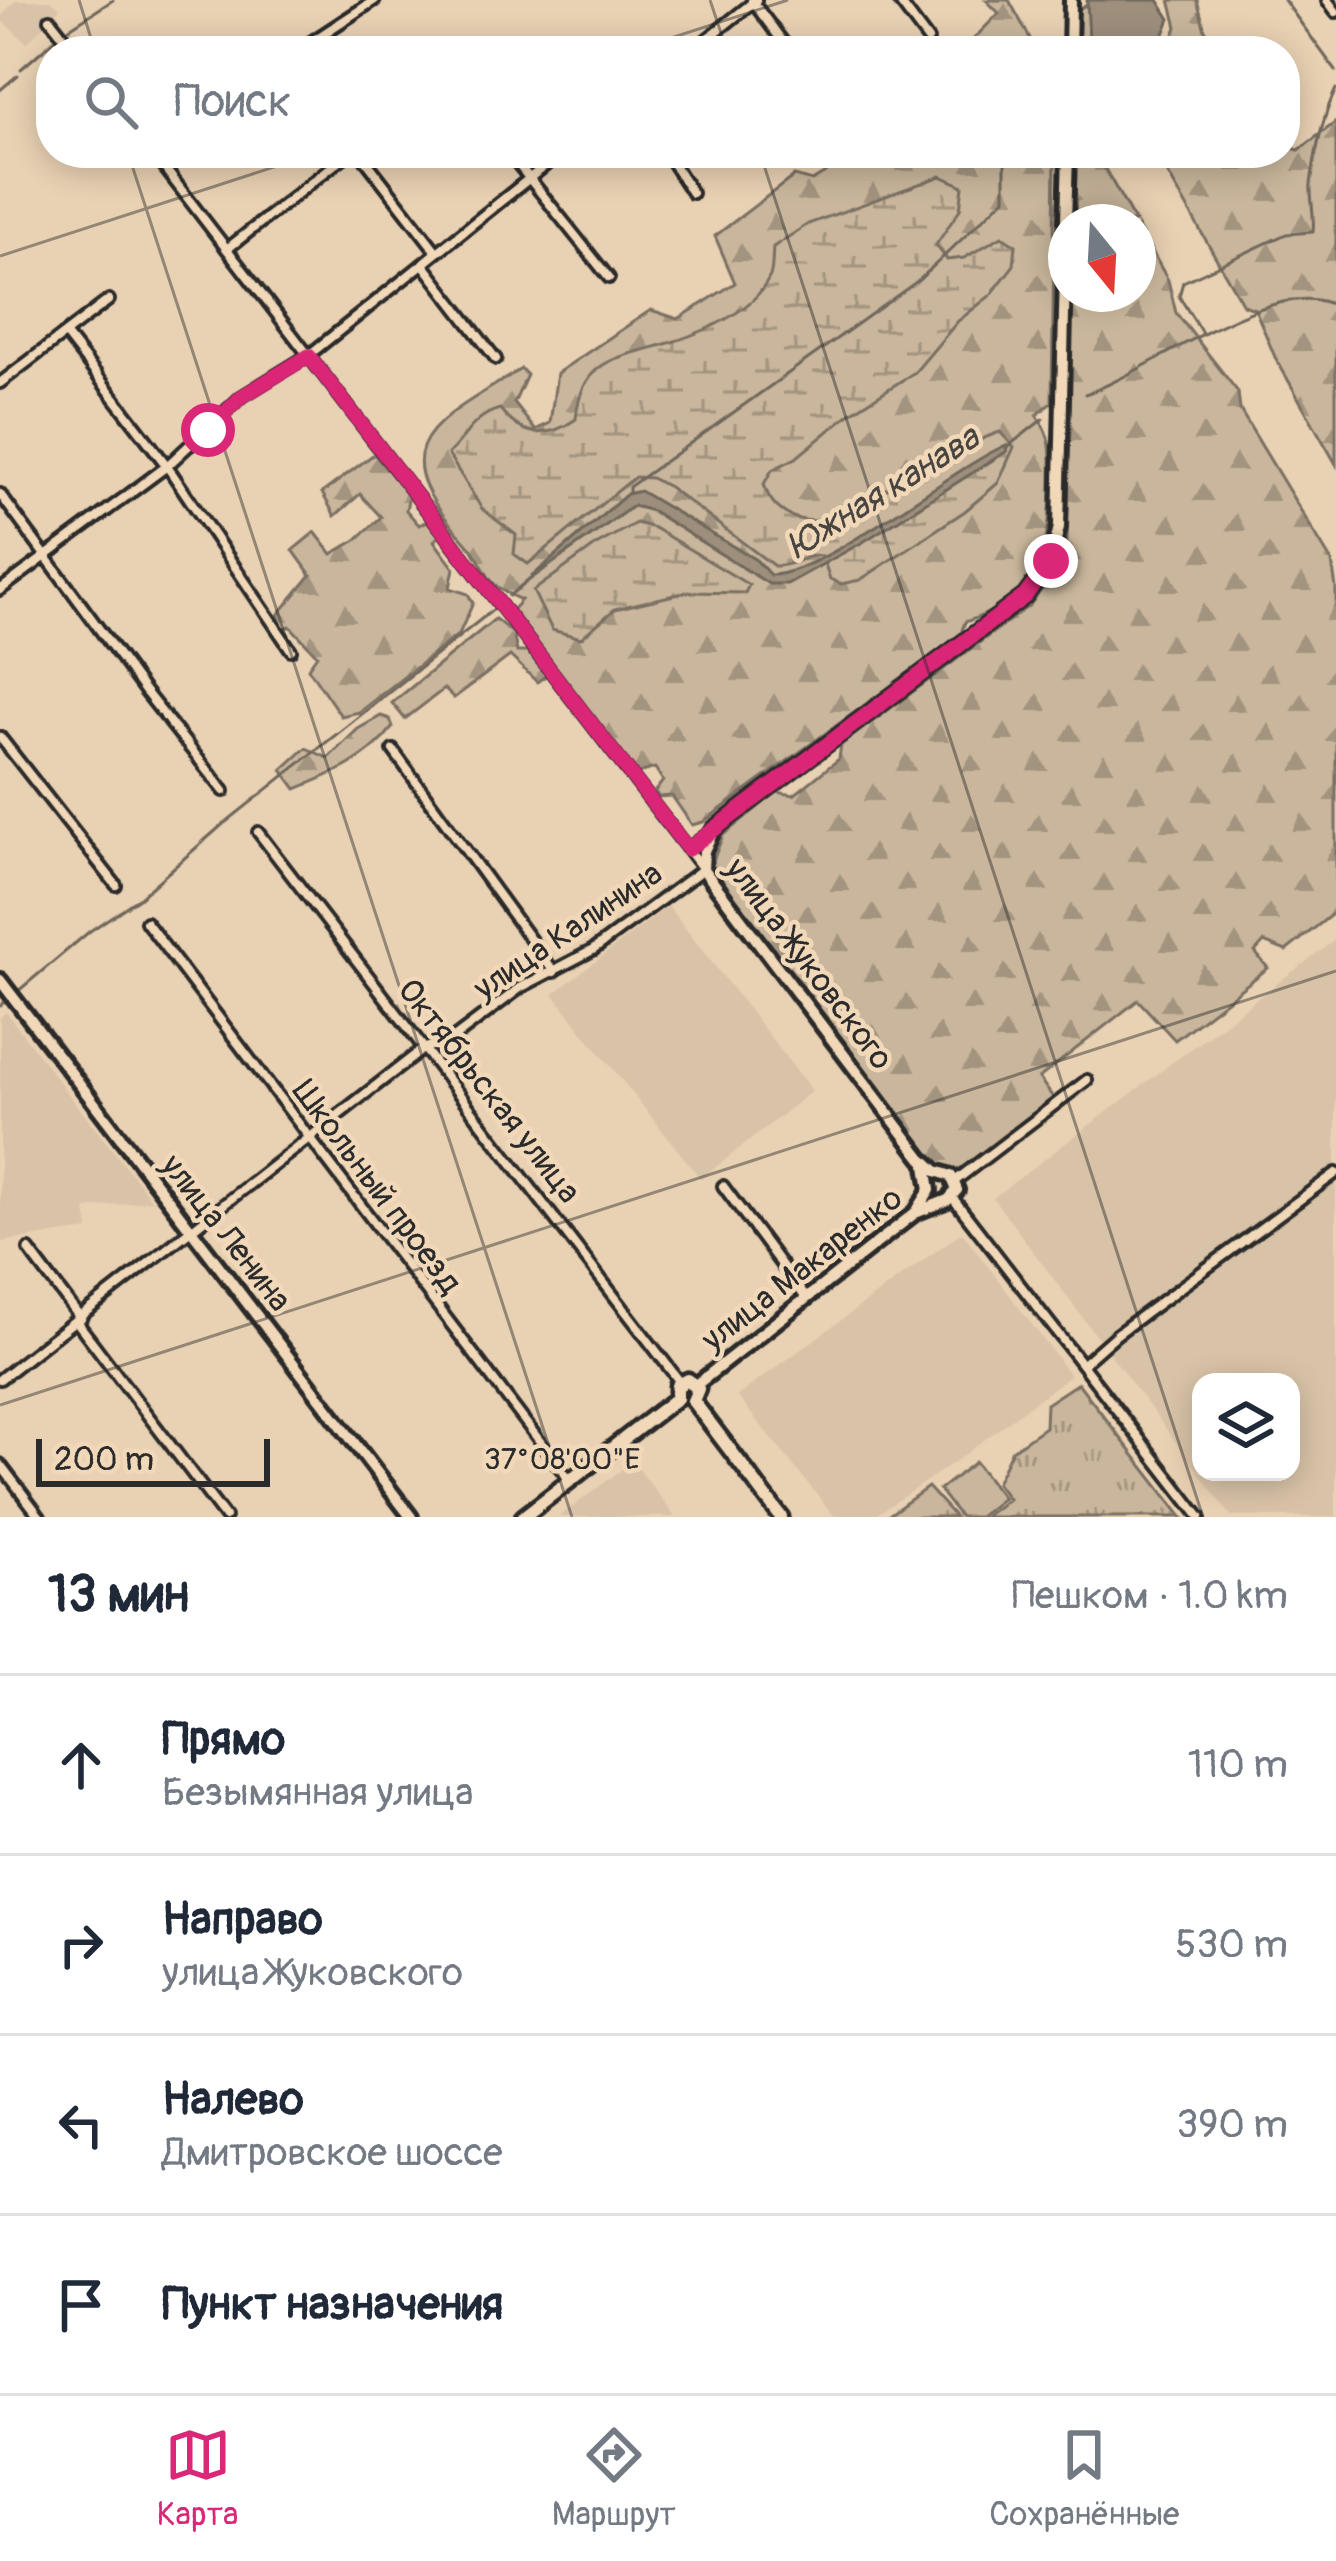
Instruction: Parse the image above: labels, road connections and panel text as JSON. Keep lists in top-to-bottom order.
{
  "streets": {
    "street": [
      "улица Калинина",
      "улица Жуковского",
      "Октябрьская улица",
      "Школьный проезд",
      "улица Ленина",
      "улица Макаренко"
    ]
  },
  "crossings": [
    ["улица Калинина", "улица Жуковского"],
    ["улица Калинина", "Октябрьская улица"],
    ["улица Калинина", "Школьный проезд"],
    ["улица Калинина", "улица Ленина"],
    ["Октябрьская улица", "улица Макаренко"]
  ],
  "water": ["Южная канава"],
  "scale_bar": "200 m",
  "north": "bottom",
  "page": {
    "search": "Поиск",
    "scale": "200 m",
    "heading": ["13 мин", "Пешком · 1.0 km"],
    "list": [
      ["Прямо", "Безымянная улица", "110 m"],
      ["Направо", "улица Жуковского", "530 m"],
      ["Налево", "Дмитровское шоссе", "390 m"],
      "Пункт назначения"
    ],
    "nav": ["Карта", "Маршрут", "Сохранённые"]
  },
  "coordinates": ["37°08'00\"E"]
}
